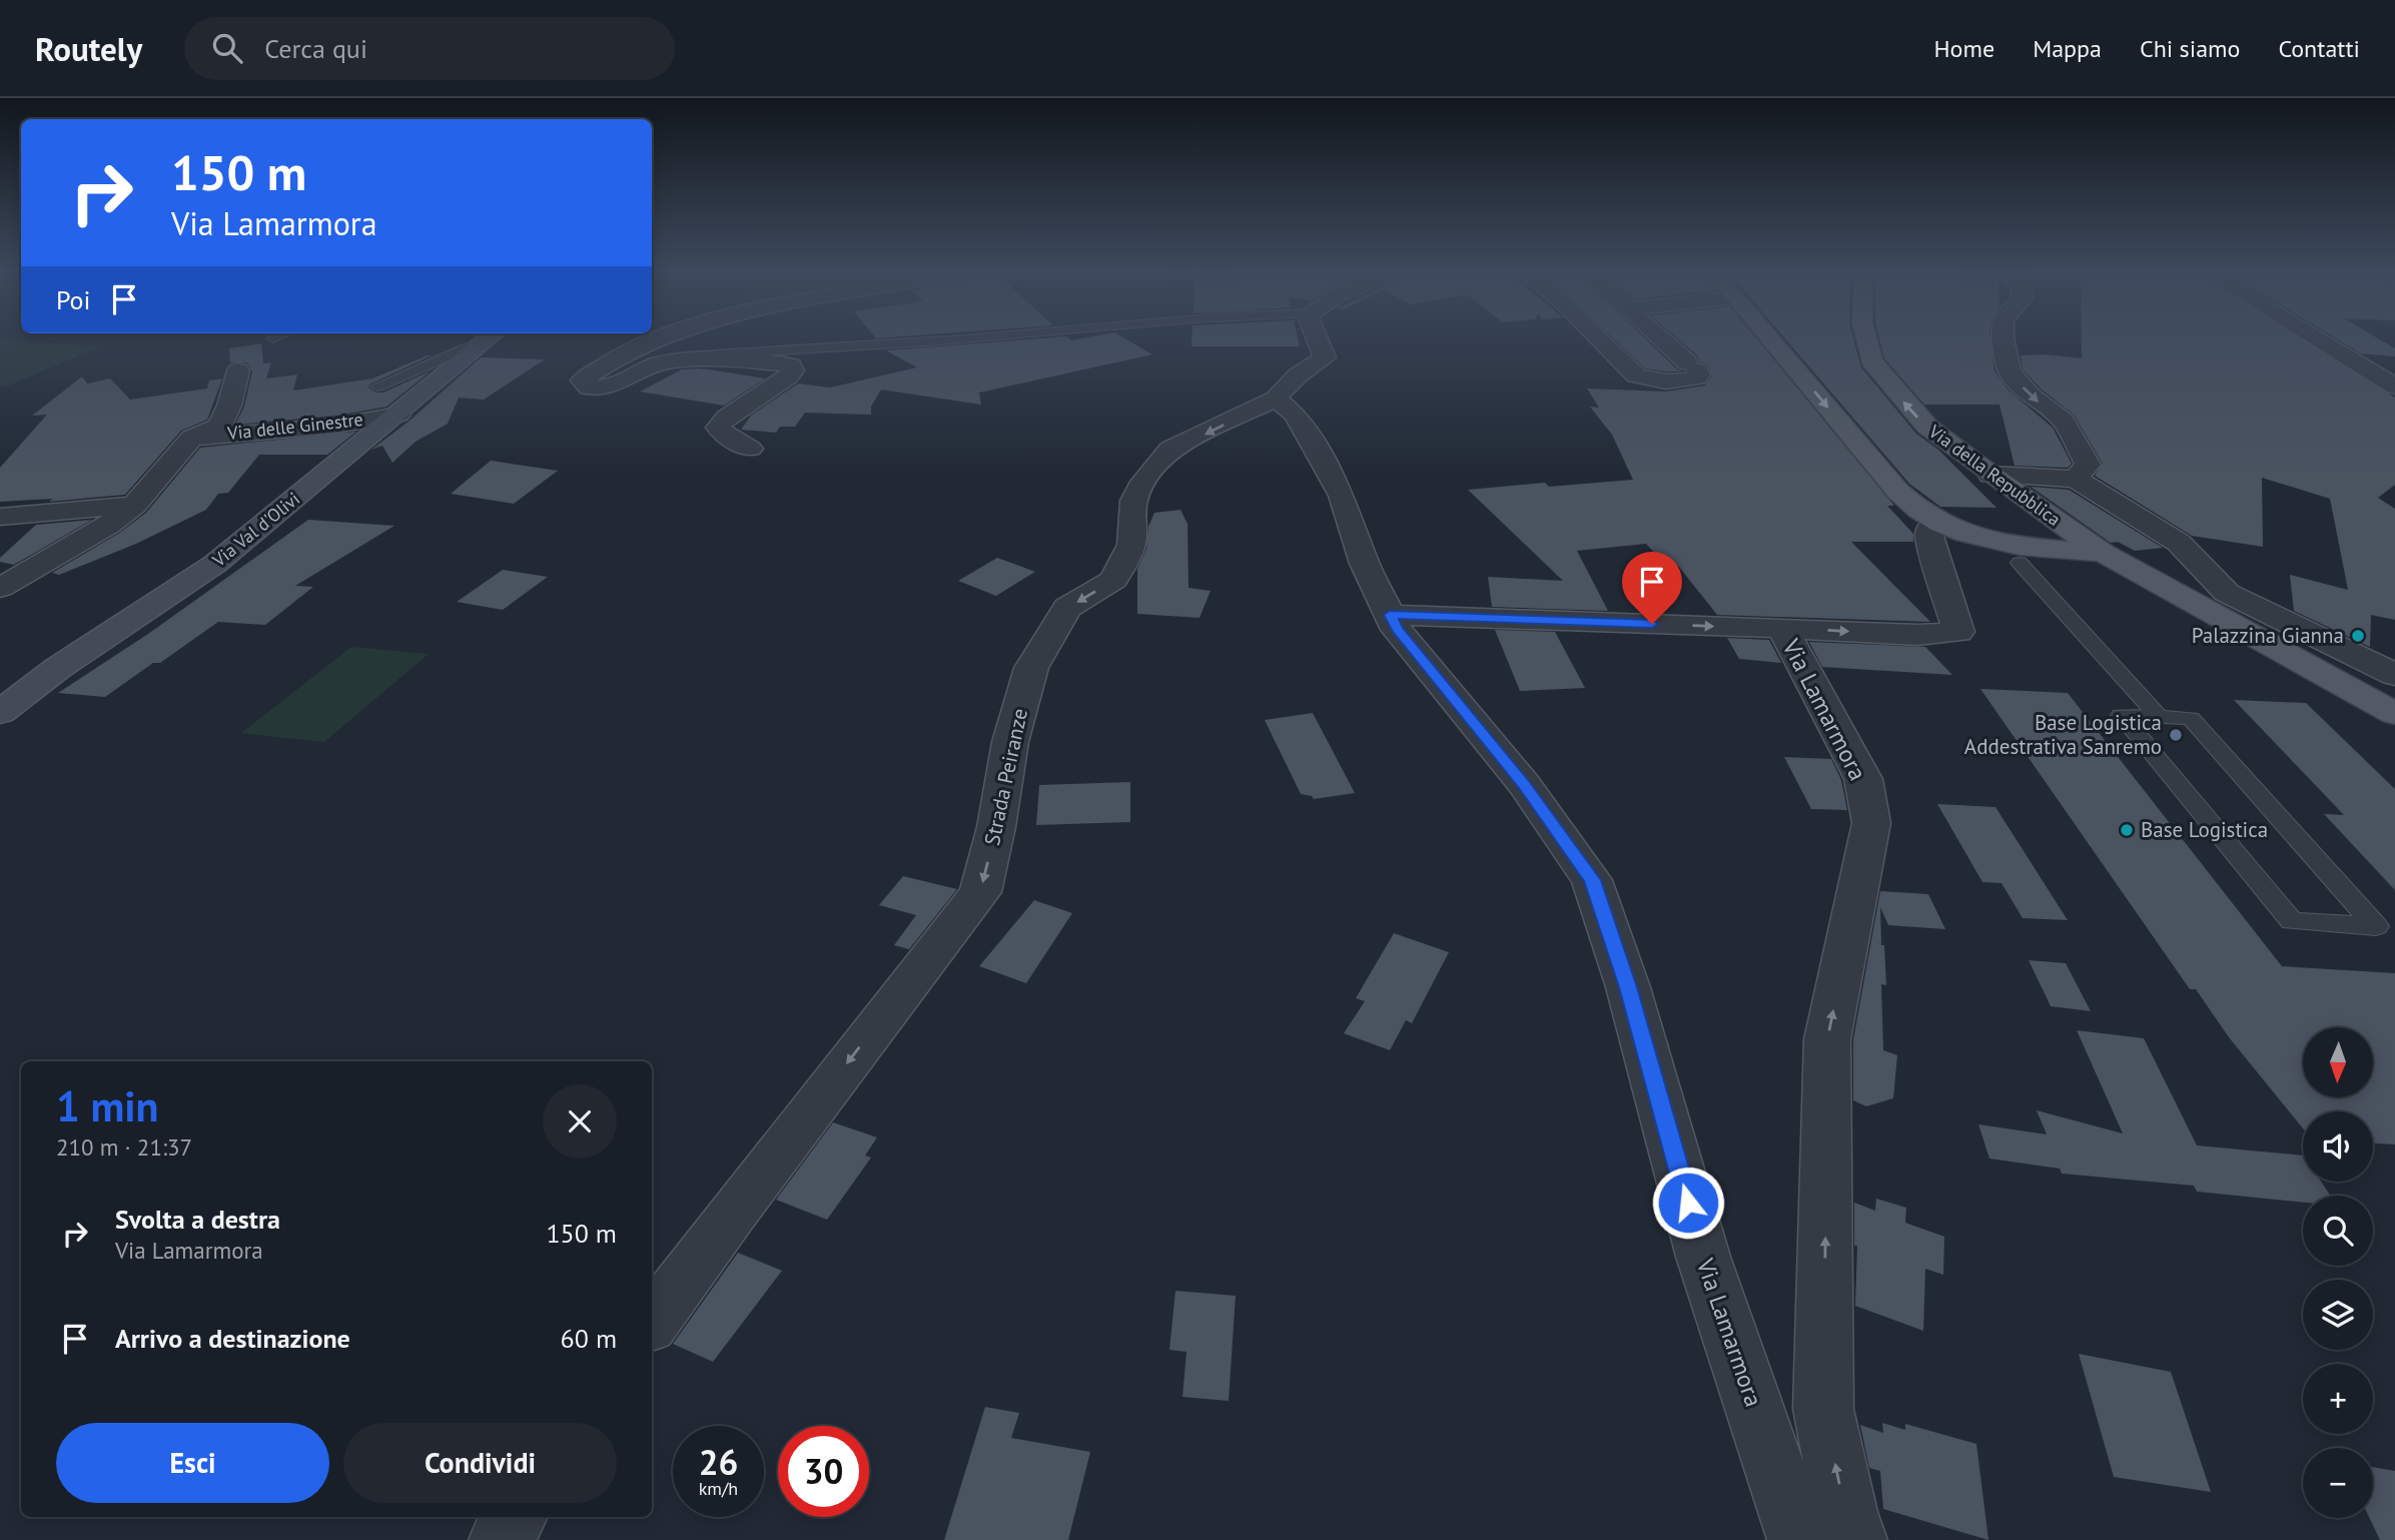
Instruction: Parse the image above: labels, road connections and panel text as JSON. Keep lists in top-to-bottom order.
{
  "streets": {
    "main road": ["Via della Repubblica"],
    "street": [
      "Via delle Ginestre",
      "Via Val d'Olivi",
      "Via Lamarmora",
      "Strada Peiranze"
    ]
  },
  "crossings": [
    ["Via delle Ginestre", "Via Val d'Olivi"],
    ["Via Lamarmora", "Strada Peiranze"]
  ],
  "one_way": ["Strada Peiranze"],
  "places": ["Palazzina Gianna", "Base Logistica Addestrativa Sanremo", "Base Logistica"],
  "north": "bottom",
  "page": {
    "header": "Routely",
    "search": "Cerca qui",
    "nav": [
      "Home",
      "Mappa",
      "Chi siamo",
      "Contatti"
    ],
    "turn": ["150 m", "Via Lamarmora"],
    "then": "Poi",
    "map_buttons": ["+", "−"],
    "heading": ["1 min", "210 m · 21:37"],
    "list": [
      {
        "name": "Svolta a destra",
        "note": "Via Lamarmora",
        "value": "150 m"
      },
      {
        "name": "Arrivo a destinazione",
        "value": "60 m"
      }
    ],
    "buttons": ["Esci", "Condividi"],
    "speed": "26 km/h",
    "limit": "30"
  }
}
